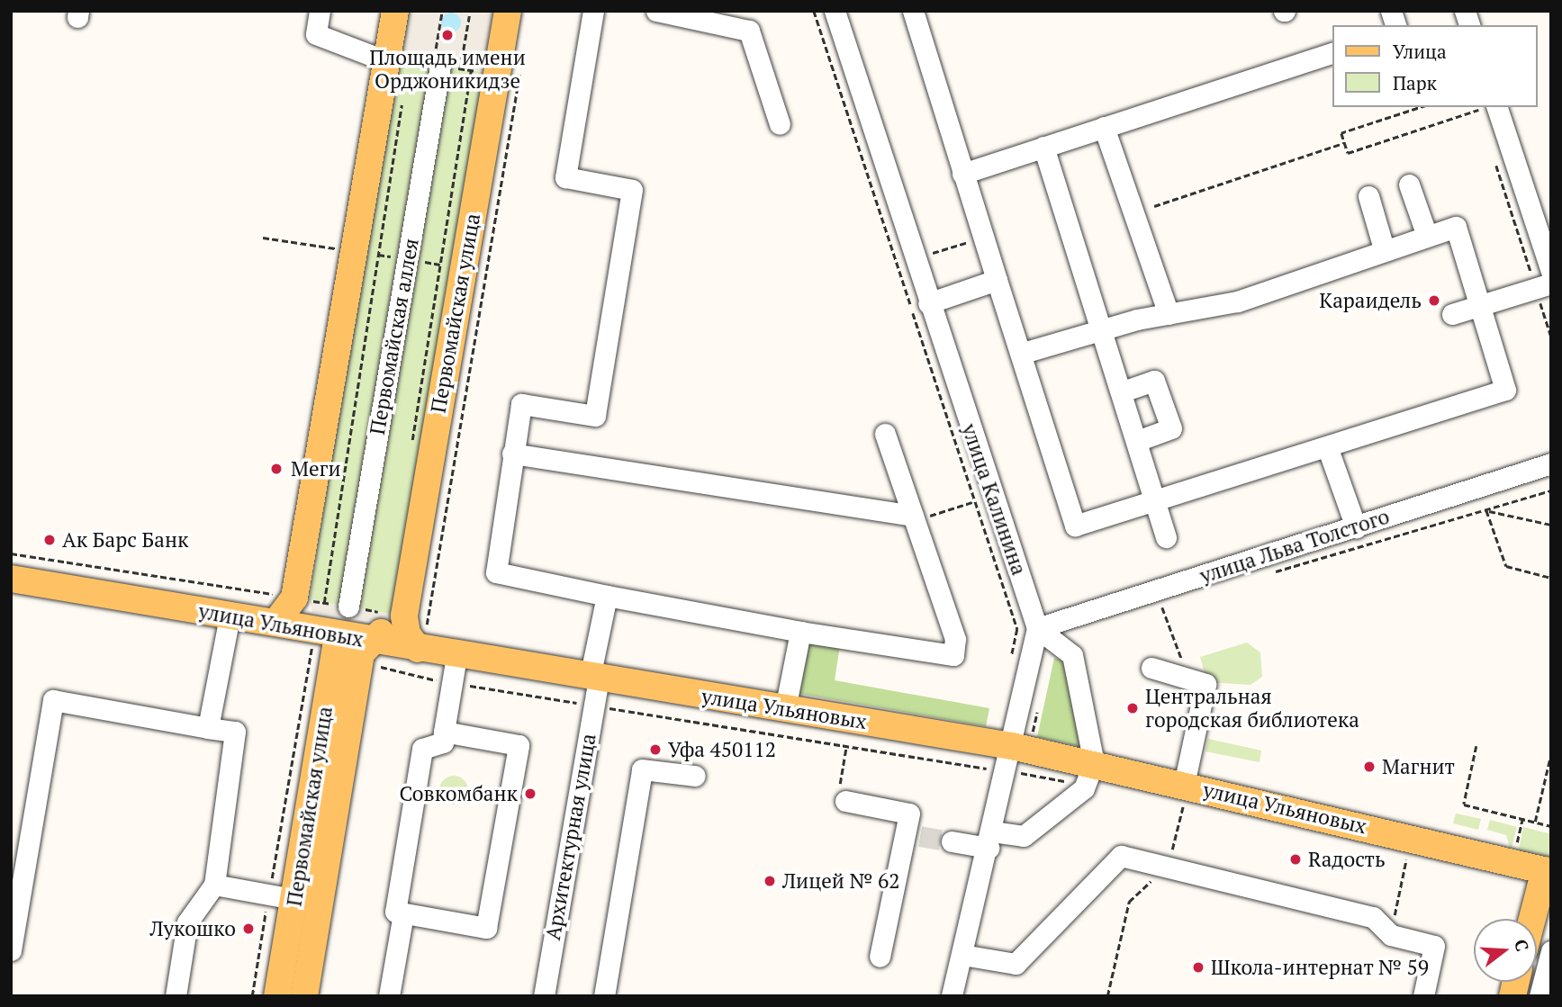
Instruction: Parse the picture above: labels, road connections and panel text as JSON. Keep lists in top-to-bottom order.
{
  "streets": {
    "main road": ["Первомайская улица", "улица Ульяновых"],
    "street": [
      "Первомайская аллея",
      "улица Калинина",
      "улица Льва Толстого",
      "Архитектурная улица"
    ]
  },
  "crossings": [
    ["Первомайская улица", "улица Ульяновых"],
    ["улица Калинина", "улица Льва Толстого"],
    ["улица Ульяновых", "Архитектурная улица"]
  ],
  "places": [
    "Площадь имени Орджоникидзе",
    "Караидель",
    "Меги",
    "Ак Барс Банк",
    "Центральная городская библиотека",
    "Уфа 450112",
    "Магнит",
    "Совкомбанк",
    "Rадость",
    "Лицей № 62",
    "Лукошко",
    "Школа-интернат № 59"
  ],
  "legend": ["Улица", "Парк"],
  "north": "right"
}
